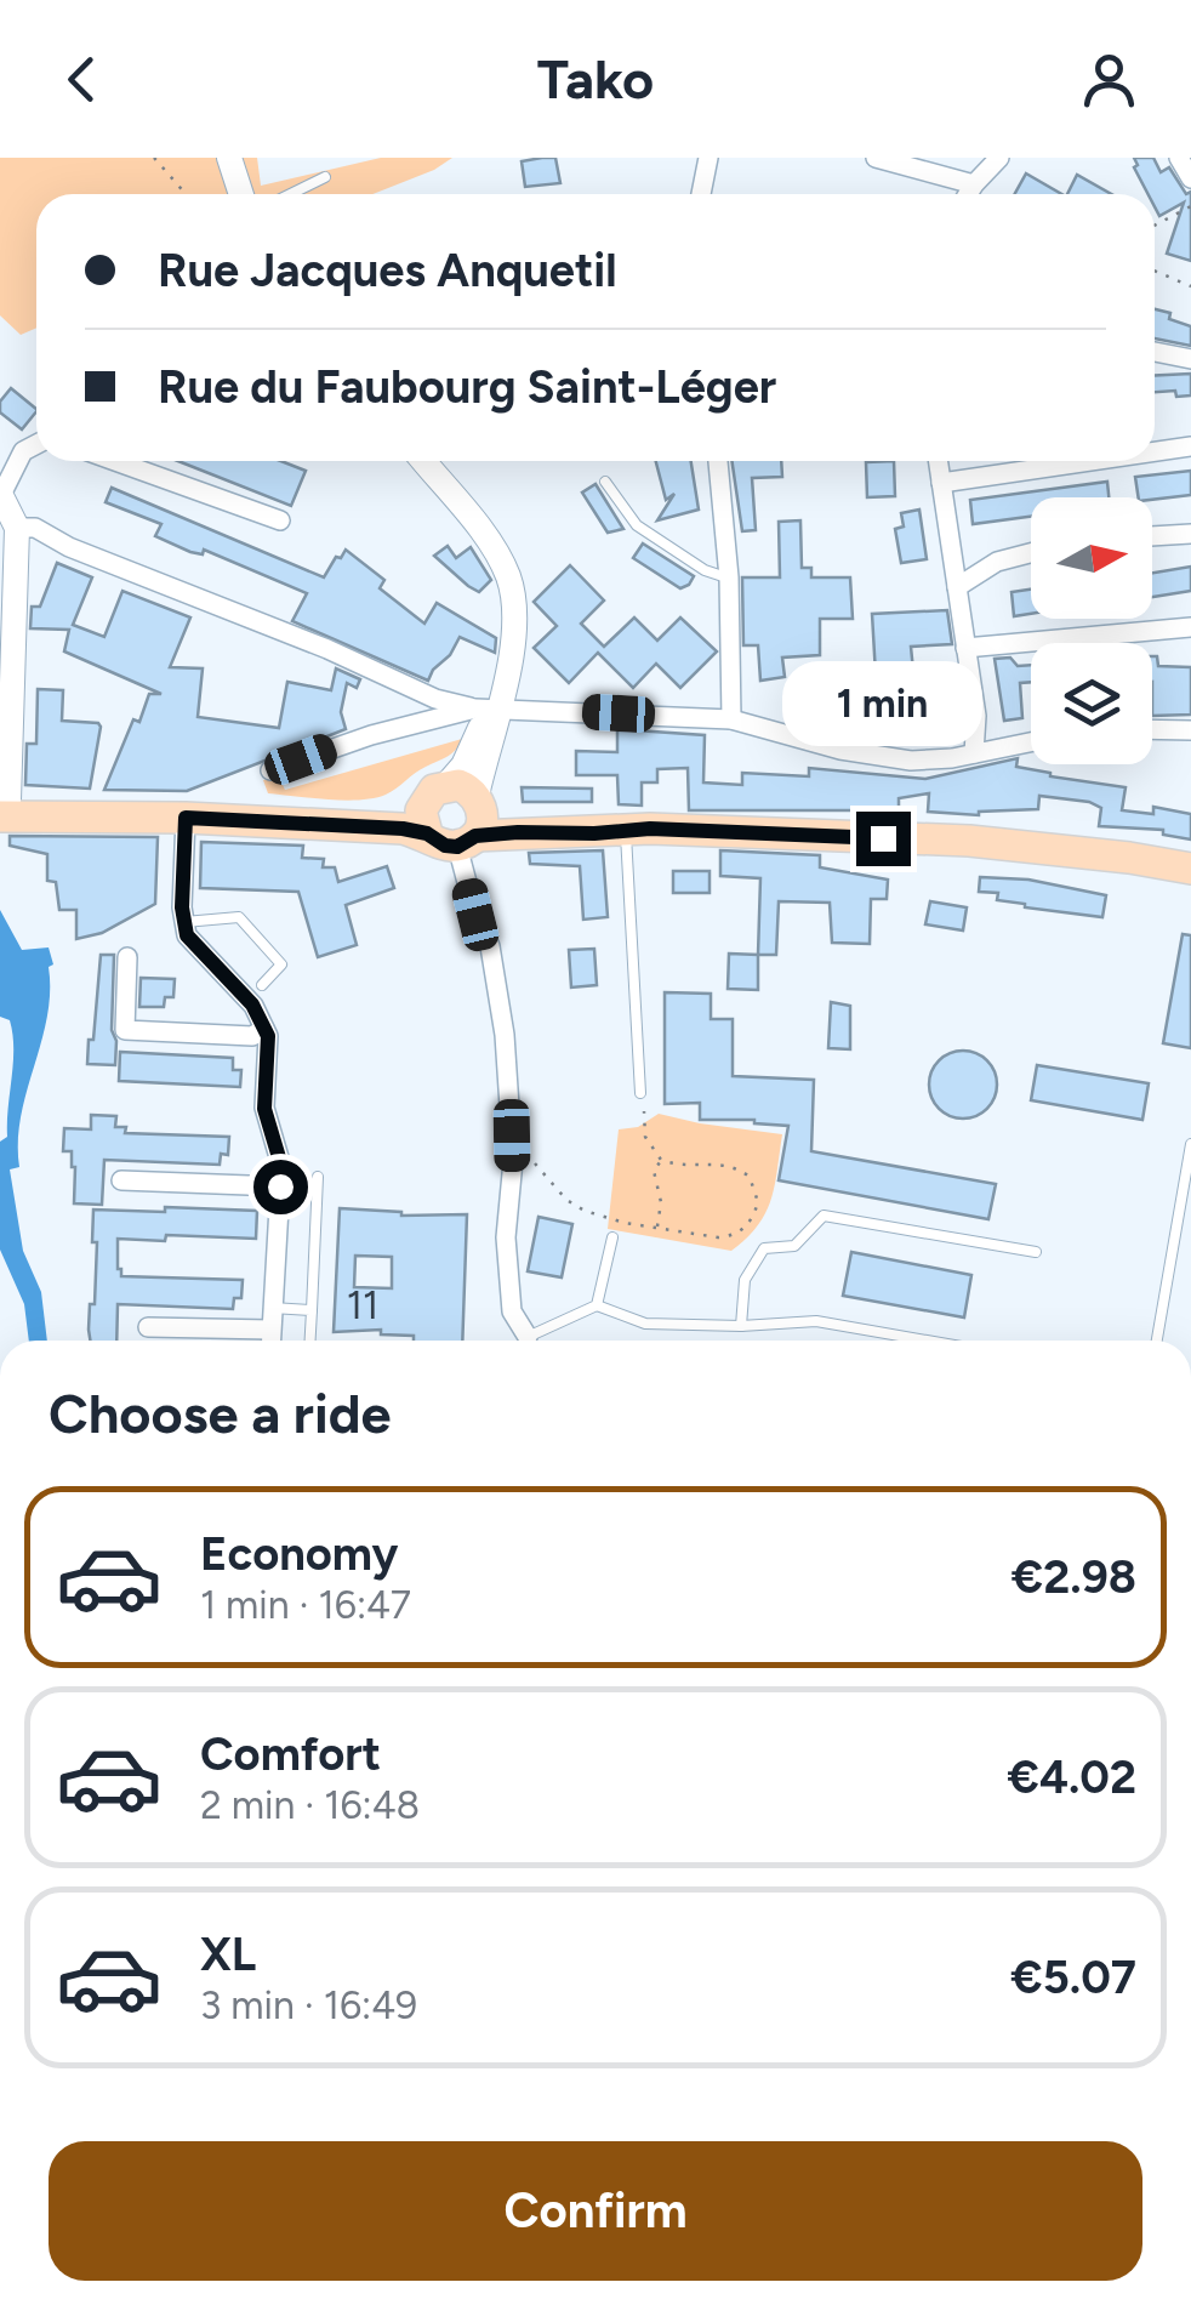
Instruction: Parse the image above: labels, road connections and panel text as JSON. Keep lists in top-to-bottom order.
{
  "house_numbers": ["11"],
  "north": "right",
  "page": {
    "header": "Tako",
    "banner": ["Rue Jacques Anquetil", "Rue du Faubourg Saint-Léger"],
    "bubble": "1 min",
    "heading": "Choose a ride",
    "list": [
      {
        "name": "Economy",
        "note": "1 min · 16:47",
        "value": "€2.98"
      },
      {
        "name": "Comfort",
        "note": "2 min · 16:48",
        "value": "€4.02"
      },
      {
        "name": "XL",
        "note": "3 min · 16:49",
        "value": "€5.07"
      }
    ],
    "buttons": "Confirm"
  }
}
